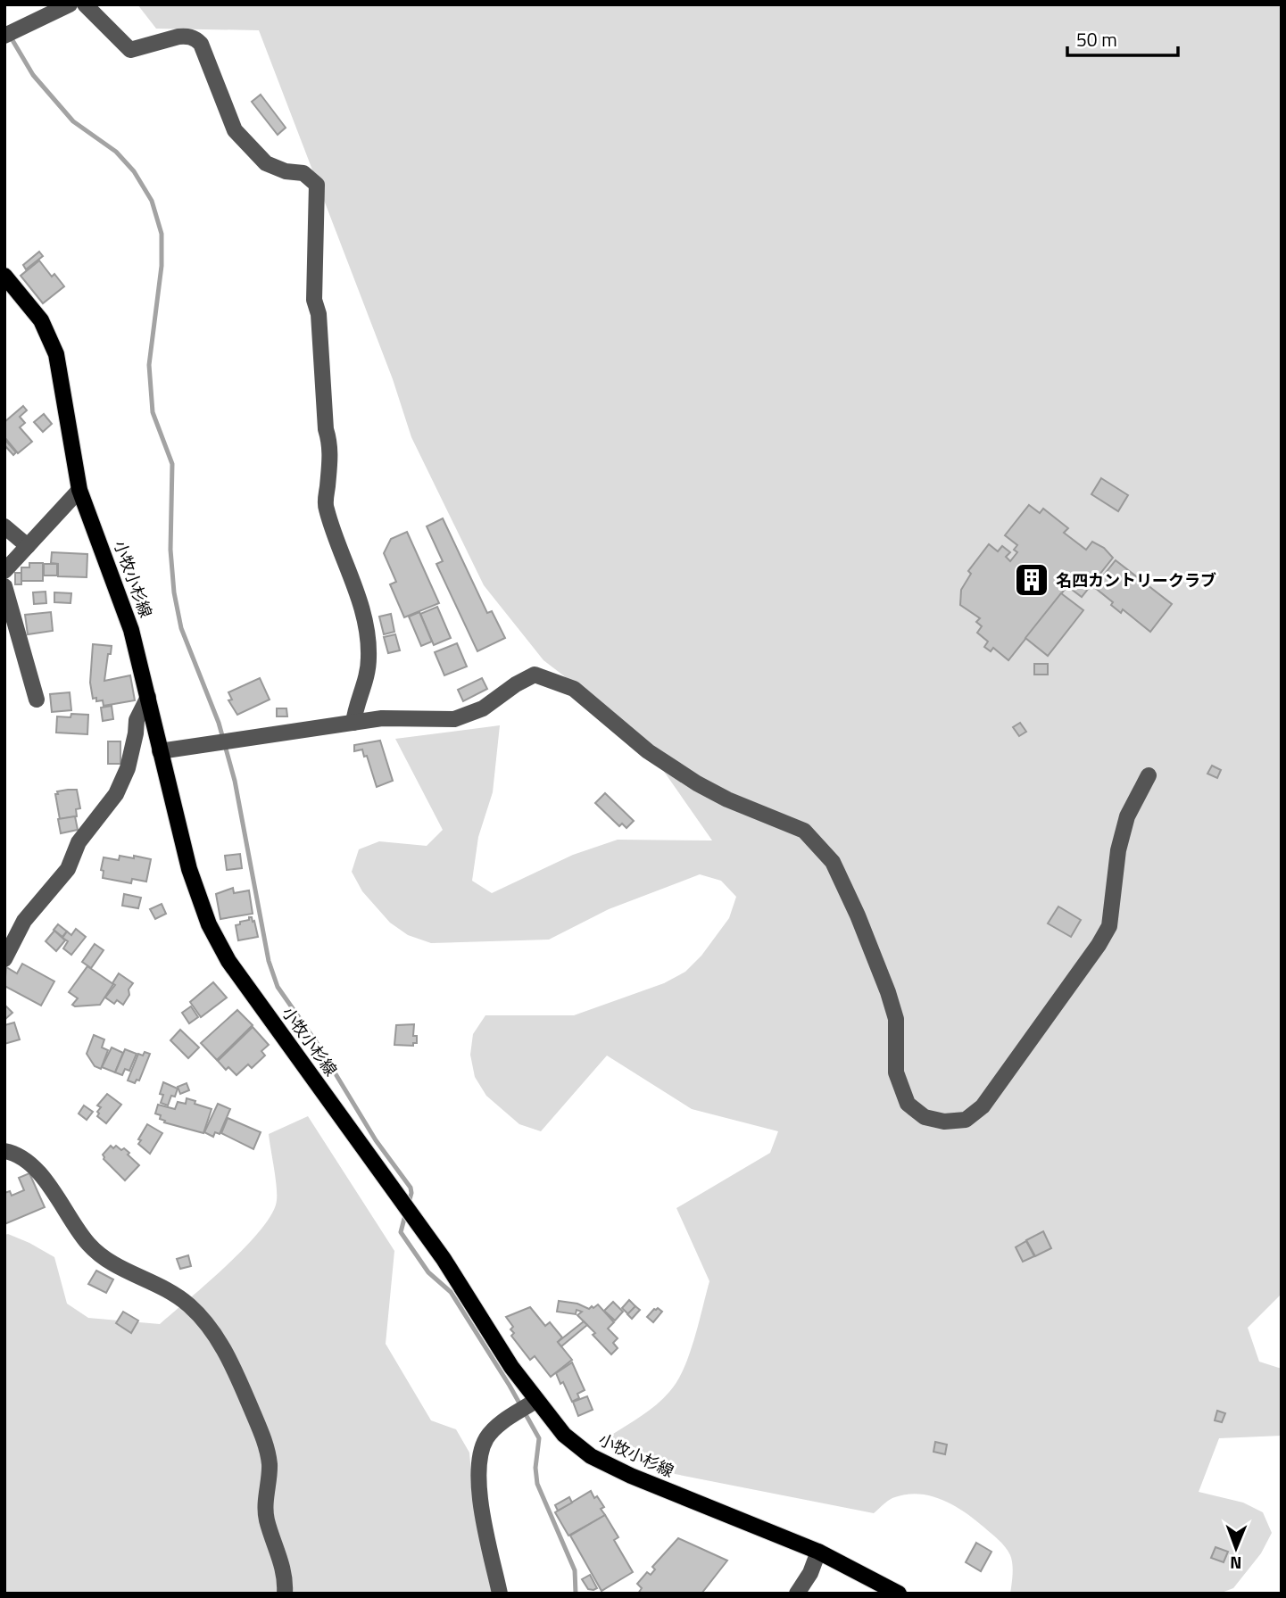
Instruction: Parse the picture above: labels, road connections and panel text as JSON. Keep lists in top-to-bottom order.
{
  "streets": {
    "main road": ["小牧小杉線"]
  },
  "places": {
    "building": ["名四カントリークラブ"]
  },
  "scale_bar": "50 m",
  "north": "bottom"
}
